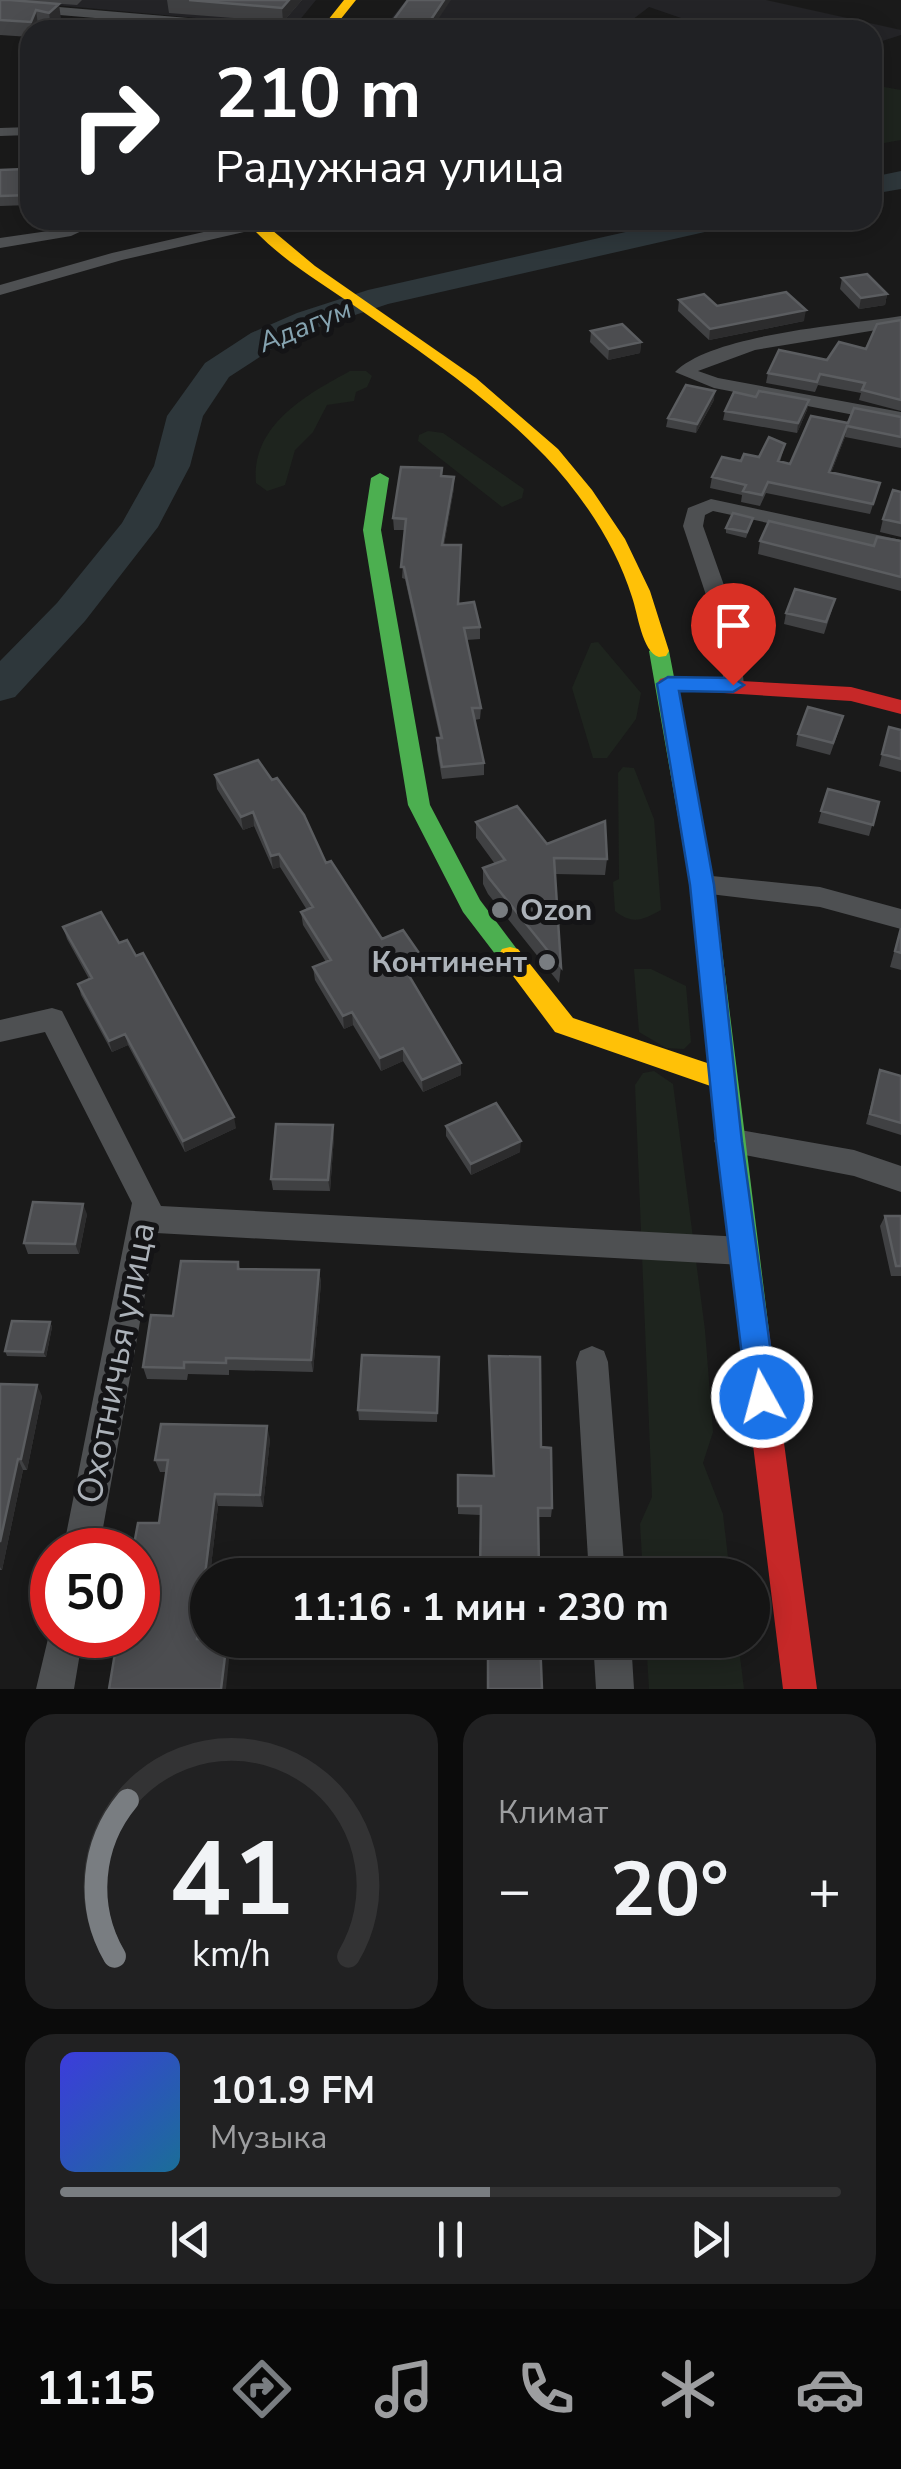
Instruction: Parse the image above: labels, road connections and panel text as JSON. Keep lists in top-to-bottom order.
{
  "streets": {
    "street": ["Охотничья улица"]
  },
  "water": ["Адагум"],
  "places": ["Ozon", "Континент"],
  "page": {
    "turn": ["210 m", "Радужная улица"],
    "limit": "50",
    "trip": "11:16 · 1 мин · 230 m",
    "tile": "Климат",
    "heat": ["−", "20°", "+"],
    "song": ["101.9 FM", "Музыка"],
    "tabs": "11:15",
    "gauge": ["41", "km/h"]
  }
}
